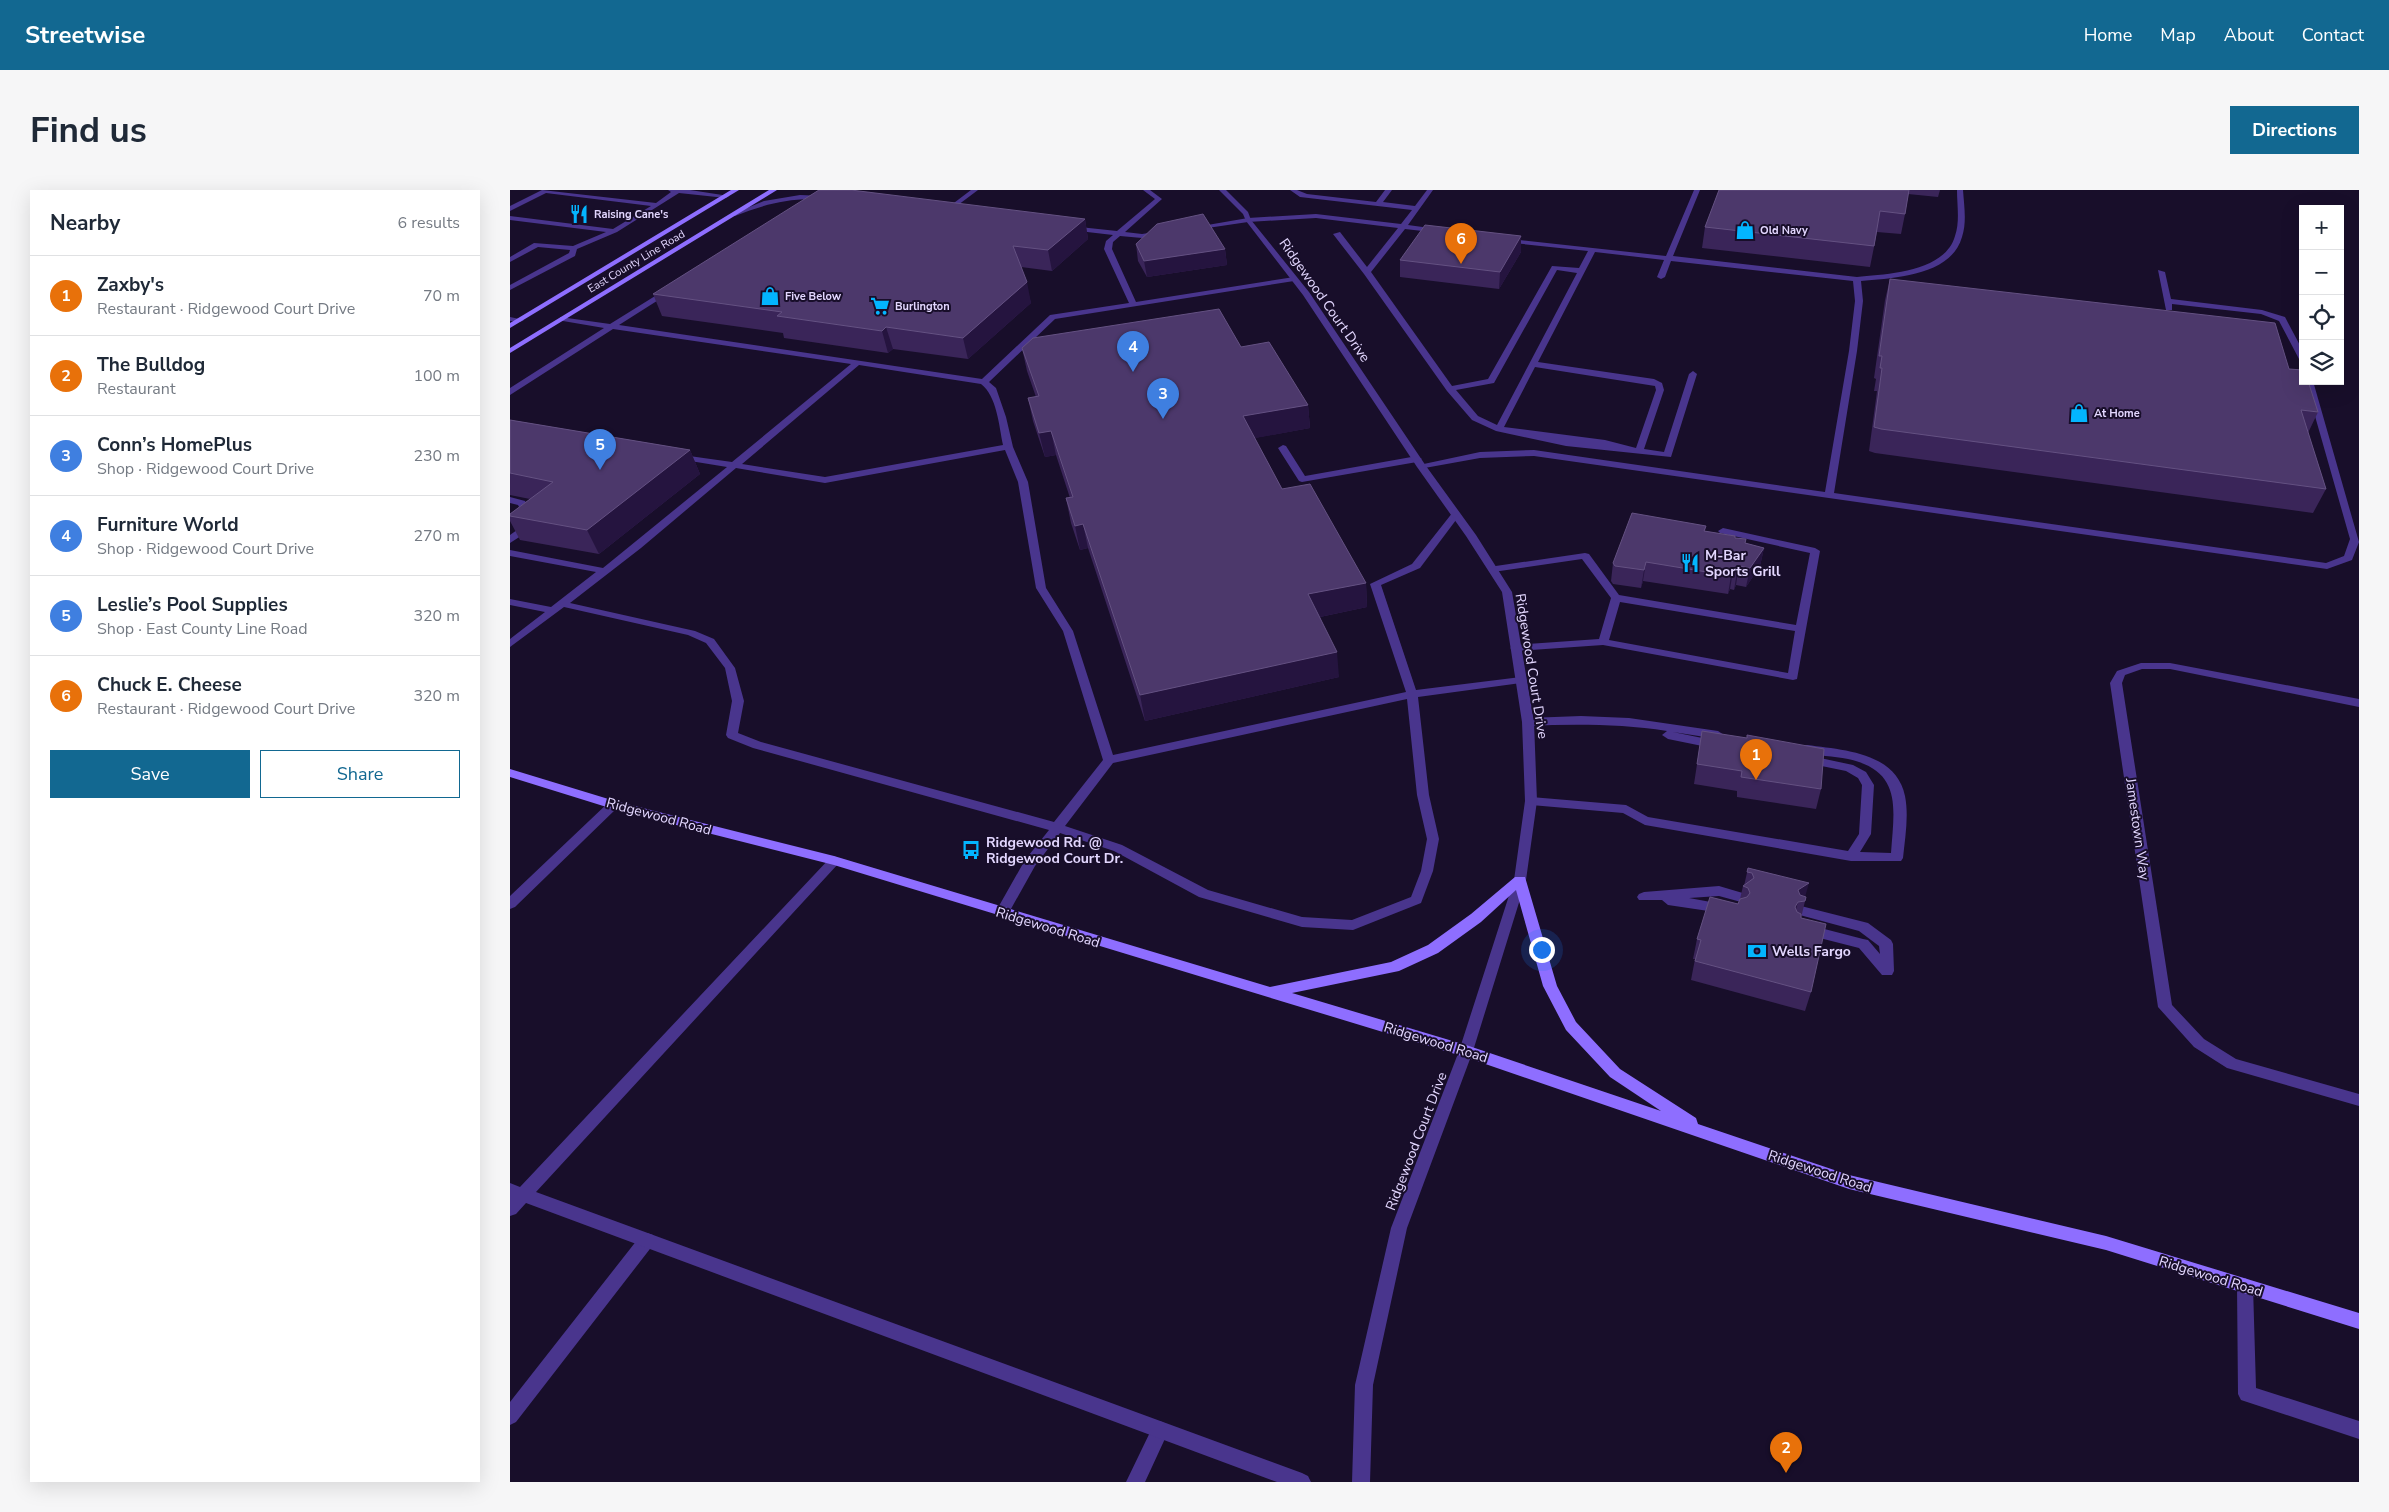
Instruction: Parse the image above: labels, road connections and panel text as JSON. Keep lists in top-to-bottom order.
{
  "streets": {
    "street": [
      "East County Line Road",
      "Ridgewood Court Drive",
      "Ridgewood Road",
      "Jamestown Way"
    ]
  },
  "crossings": [
    ["Ridgewood Court Drive", "Ridgewood Road"]
  ],
  "places": {
    "restaurant": ["Raising Cane's", "M-Bar Sports Grill"],
    "shop": ["Old Navy", "Five Below", "At Home"],
    "supermarket": ["Burlington"],
    "bus stop": ["Ridgewood Rd. @ Ridgewood Court Dr."],
    "bank": ["Wells Fargo"]
  },
  "page": {
    "header": "Streetwise",
    "nav": [
      "Home",
      "Map",
      "About",
      "Contact"
    ],
    "buttons": [
      "Directions",
      ["Save", "Share"]
    ],
    "title": "Find us",
    "heading": ["Nearby", "6 results"],
    "map_buttons": ["+", "−"],
    "pins": [
      "6",
      "4",
      "3",
      "5",
      "1",
      "2"
    ],
    "list": [
      {
        "mark": "1",
        "name": "Zaxby's",
        "note": "Restaurant · Ridgewood Court Drive",
        "value": "70 m"
      },
      {
        "mark": "2",
        "name": "The Bulldog",
        "note": "Restaurant",
        "value": "100 m"
      },
      {
        "mark": "3",
        "name": "Conn’s HomePlus",
        "note": "Shop · Ridgewood Court Drive",
        "value": "230 m"
      },
      {
        "mark": "4",
        "name": "Furniture World",
        "note": "Shop · Ridgewood Court Drive",
        "value": "270 m"
      },
      {
        "mark": "5",
        "name": "Leslie’s Pool Supplies",
        "note": "Shop · East County Line Road",
        "value": "320 m"
      },
      {
        "mark": "6",
        "name": "Chuck E. Cheese",
        "note": "Restaurant · Ridgewood Court Drive",
        "value": "320 m"
      }
    ]
  }
}
